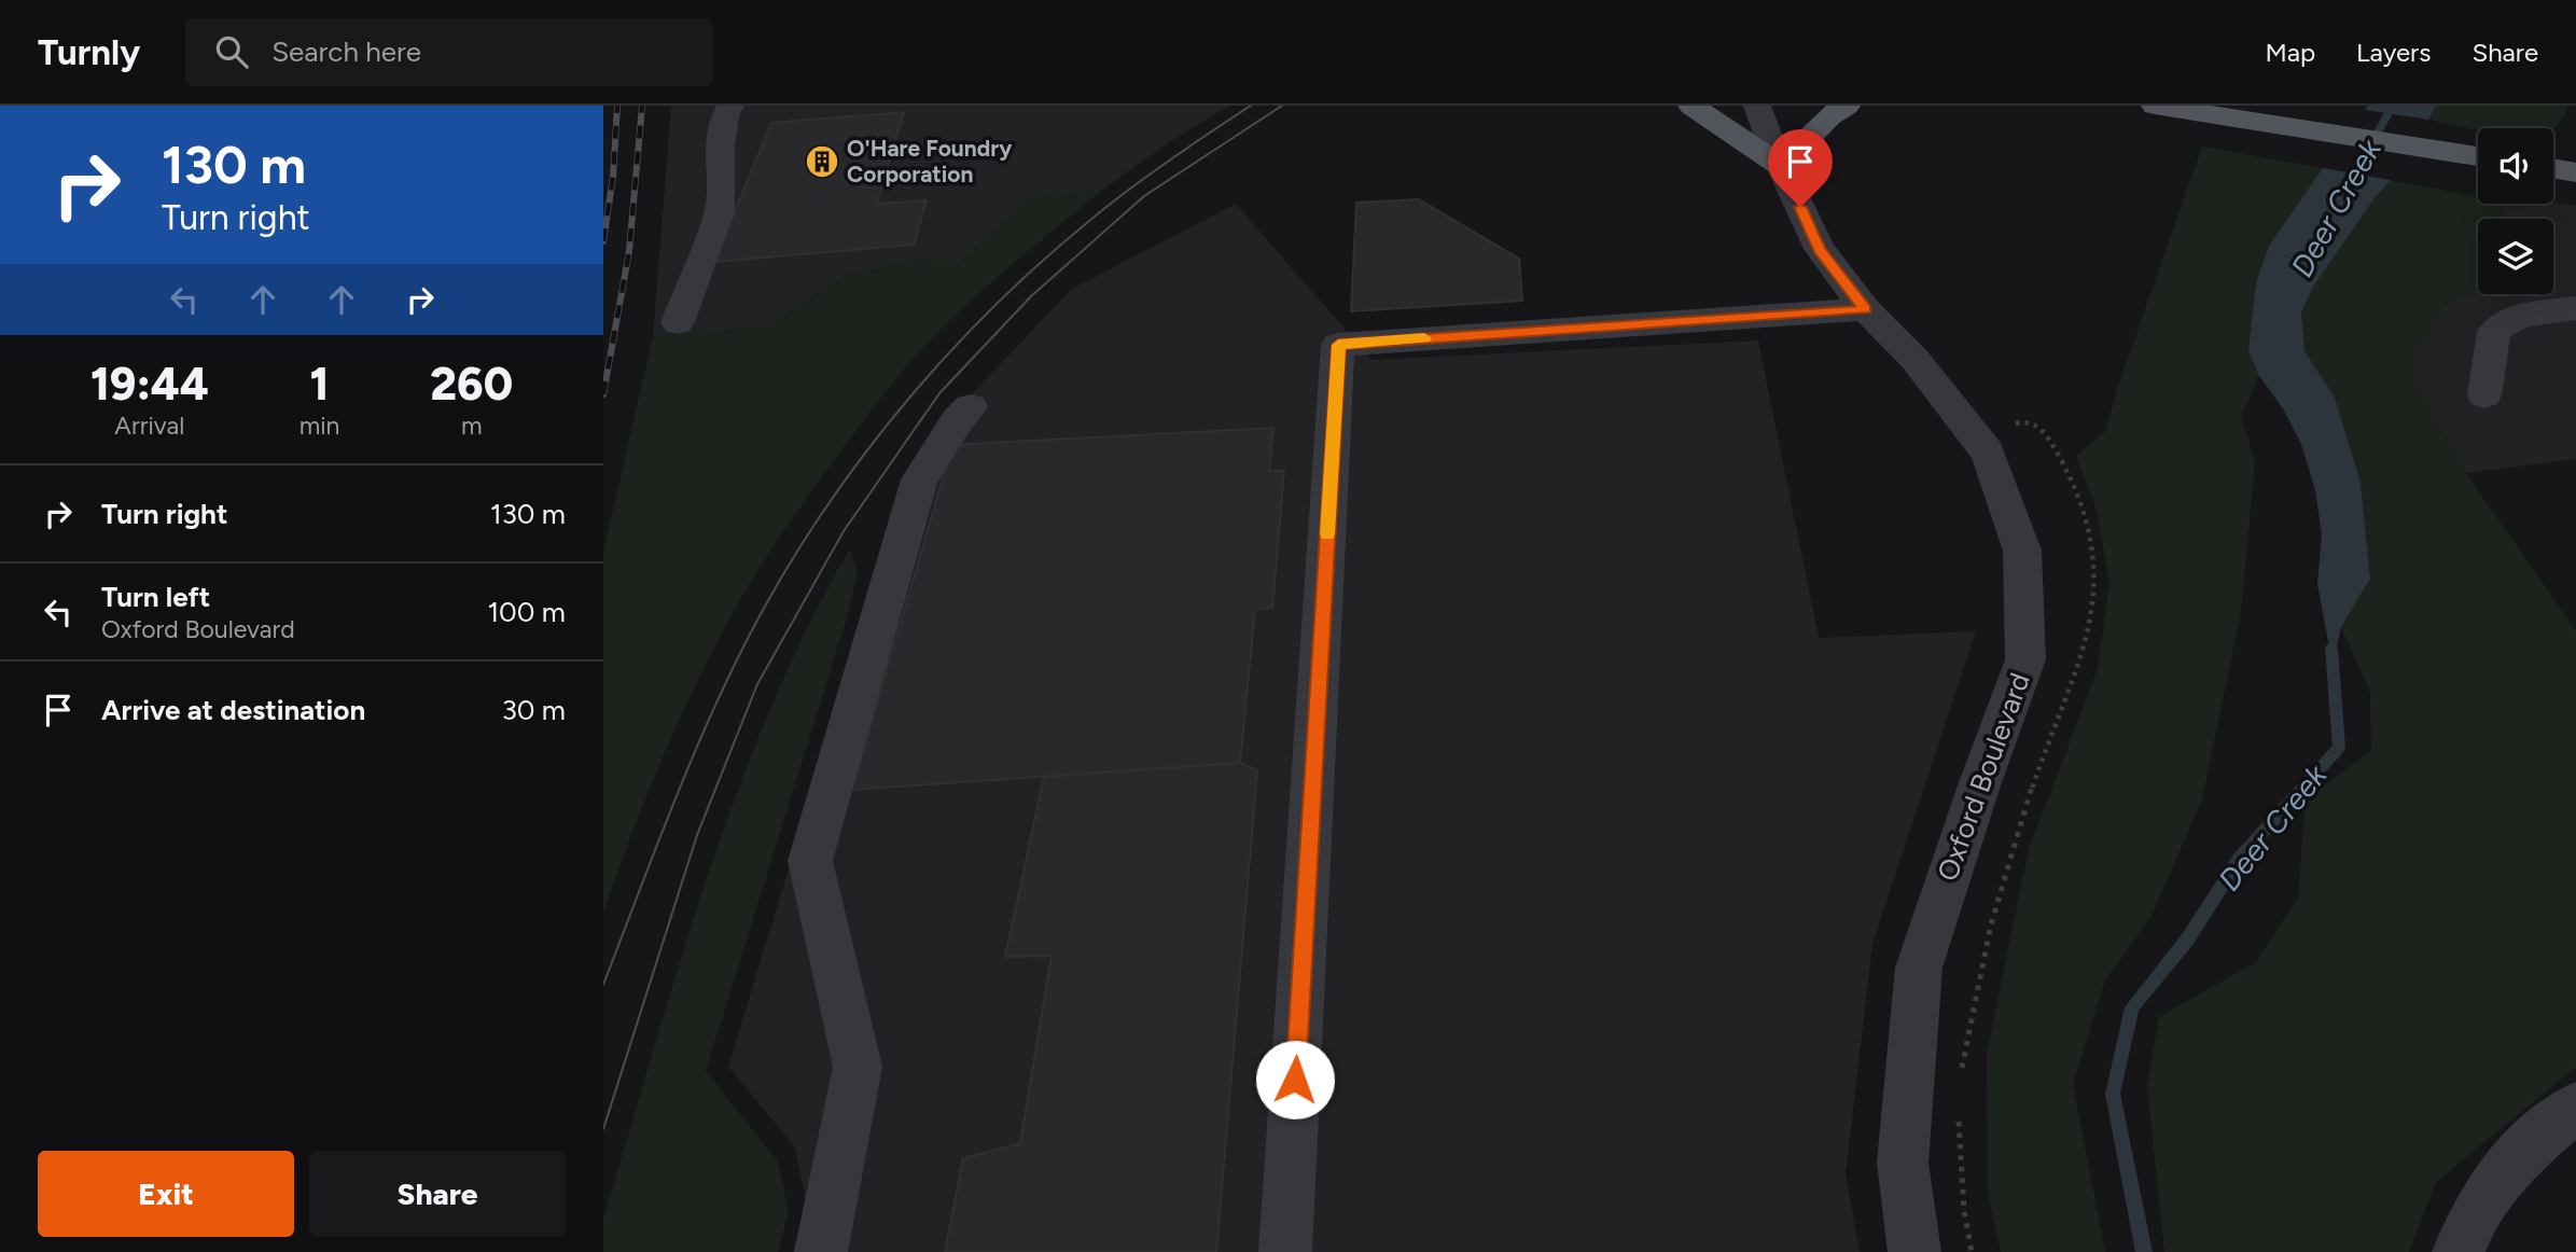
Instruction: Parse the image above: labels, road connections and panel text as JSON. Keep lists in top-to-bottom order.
{
  "streets": {
    "street": ["Oxford Boulevard"]
  },
  "water": ["Deer Creek"],
  "places": {
    "building": ["O'Hare Foundry Corporation"]
  },
  "page": {
    "header": "Turnly",
    "search": "Search here",
    "nav": ["Map", "Layers", "Share"],
    "turn": ["130 m", "Turn right"],
    "eta": [
      "19:44",
      "Arrival",
      "1",
      "min",
      "260",
      "m"
    ],
    "list": [
      {
        "name": "Turn right",
        "value": "130 m"
      },
      {
        "name": "Turn left",
        "note": "Oxford Boulevard",
        "value": "100 m"
      },
      {
        "name": "Arrive at destination",
        "value": "30 m"
      }
    ],
    "buttons": ["Exit", "Share"]
  }
}
